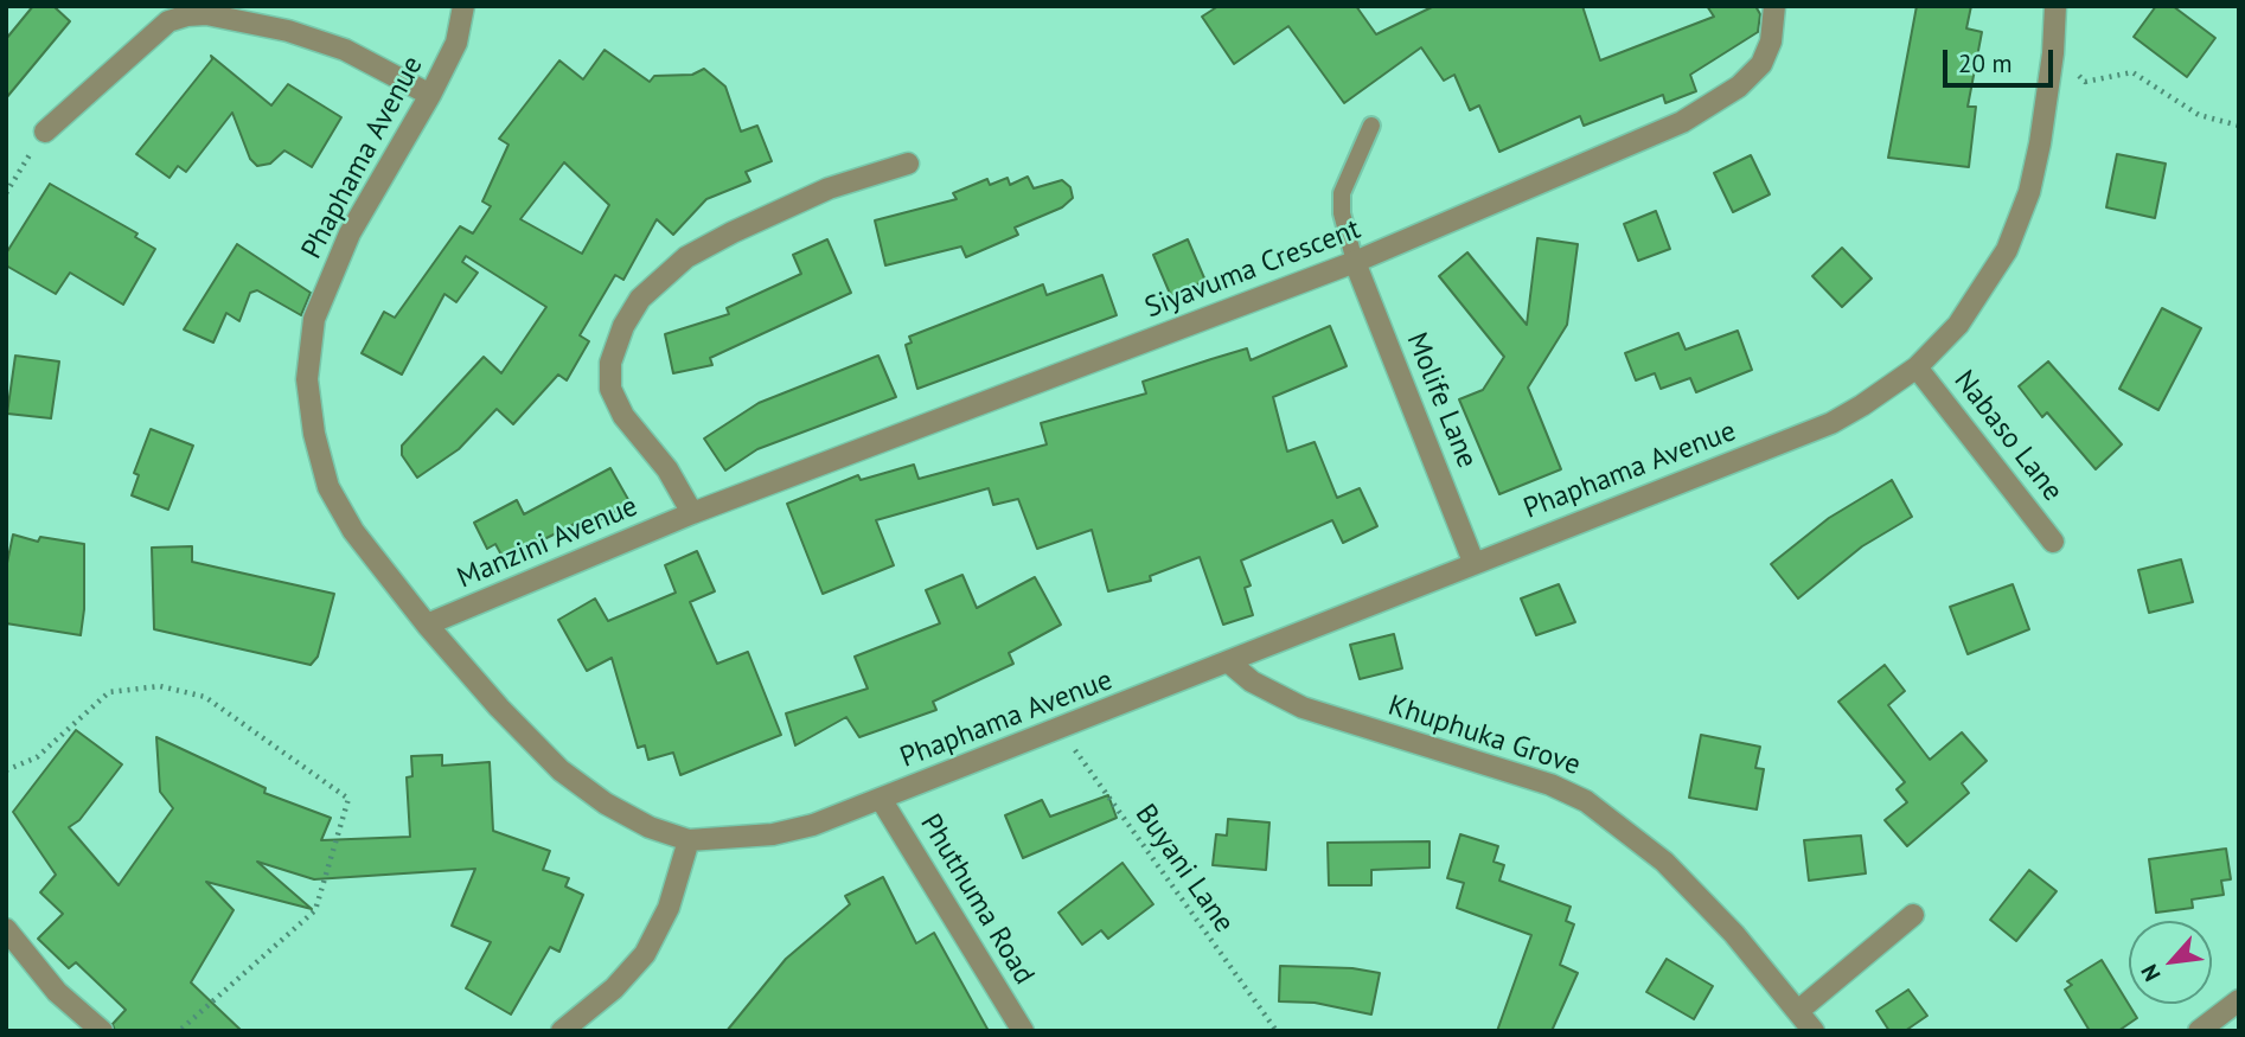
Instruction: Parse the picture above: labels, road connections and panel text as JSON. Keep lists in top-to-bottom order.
{
  "streets": {
    "street": [
      "Phaphama Avenue",
      "Siyavuma Crescent",
      "Molife Lane",
      "Nabaso Lane",
      "Manzini Avenue",
      "Khuphuka Grove",
      "Phuthuma Road"
    ],
    "path": ["Buyani Lane"]
  },
  "crossings": [
    ["Phaphama Avenue", "Molife Lane"],
    ["Phaphama Avenue", "Nabaso Lane"],
    ["Phaphama Avenue", "Manzini Avenue"],
    ["Phaphama Avenue", "Khuphuka Grove"],
    ["Phaphama Avenue", "Buyani Lane"],
    ["Phaphama Avenue", "Phuthuma Road"],
    ["Siyavuma Crescent", "Molife Lane"],
    ["Siyavuma Crescent", "Manzini Avenue"]
  ],
  "scale_bar": "20 m",
  "north": "bottom left"
}
